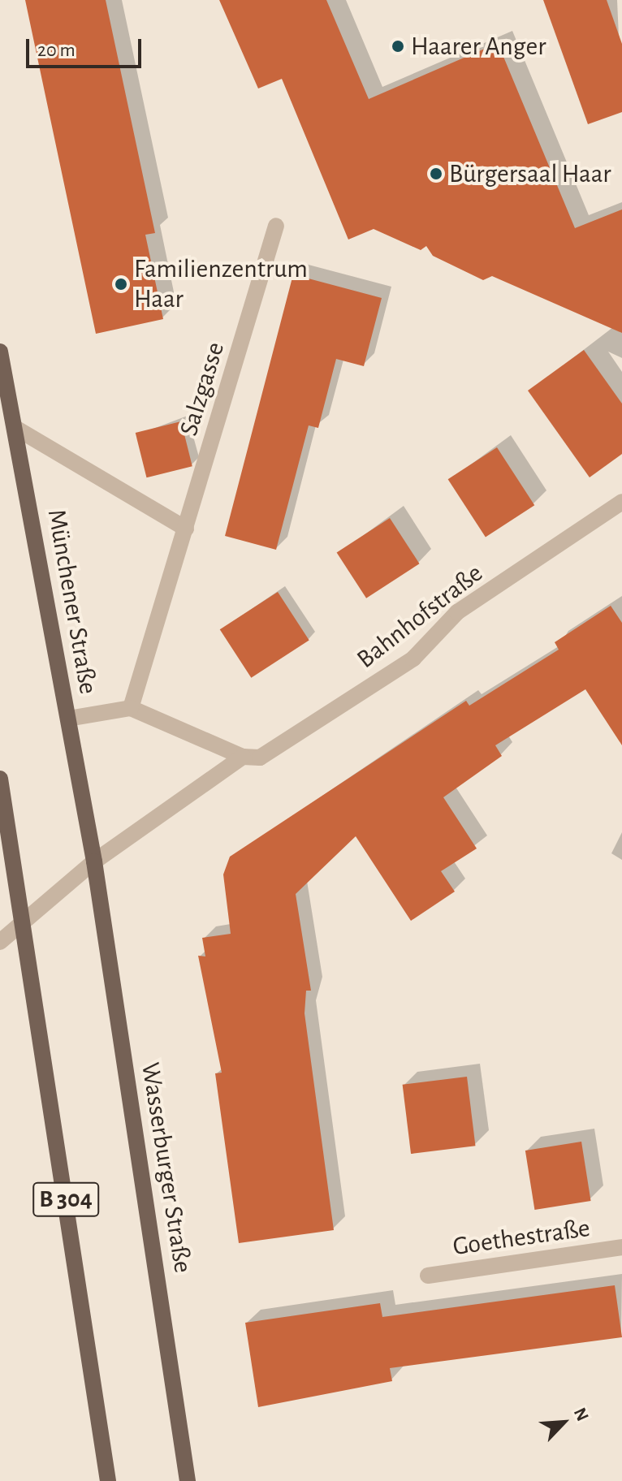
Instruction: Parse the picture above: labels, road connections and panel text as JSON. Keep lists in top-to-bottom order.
{
  "streets": {
    "main road": ["Münchener Straße", "Wasserburger Straße", "B 304"],
    "street": ["Salzgasse", "Bahnhofstraße", "Goethestraße"]
  },
  "crossings": [
    ["Münchener Straße", "Bahnhofstraße"],
    ["Münchener Straße", "Wasserburger Straße"],
    ["Bahnhofstraße", "Wasserburger Straße"],
    ["Bahnhofstraße", "B 304"]
  ],
  "places": ["Haarer Anger", "Bürgersaal Haar", "Familienzentrum Haar"],
  "scale_bar": "20 m",
  "north": "top right"
}
